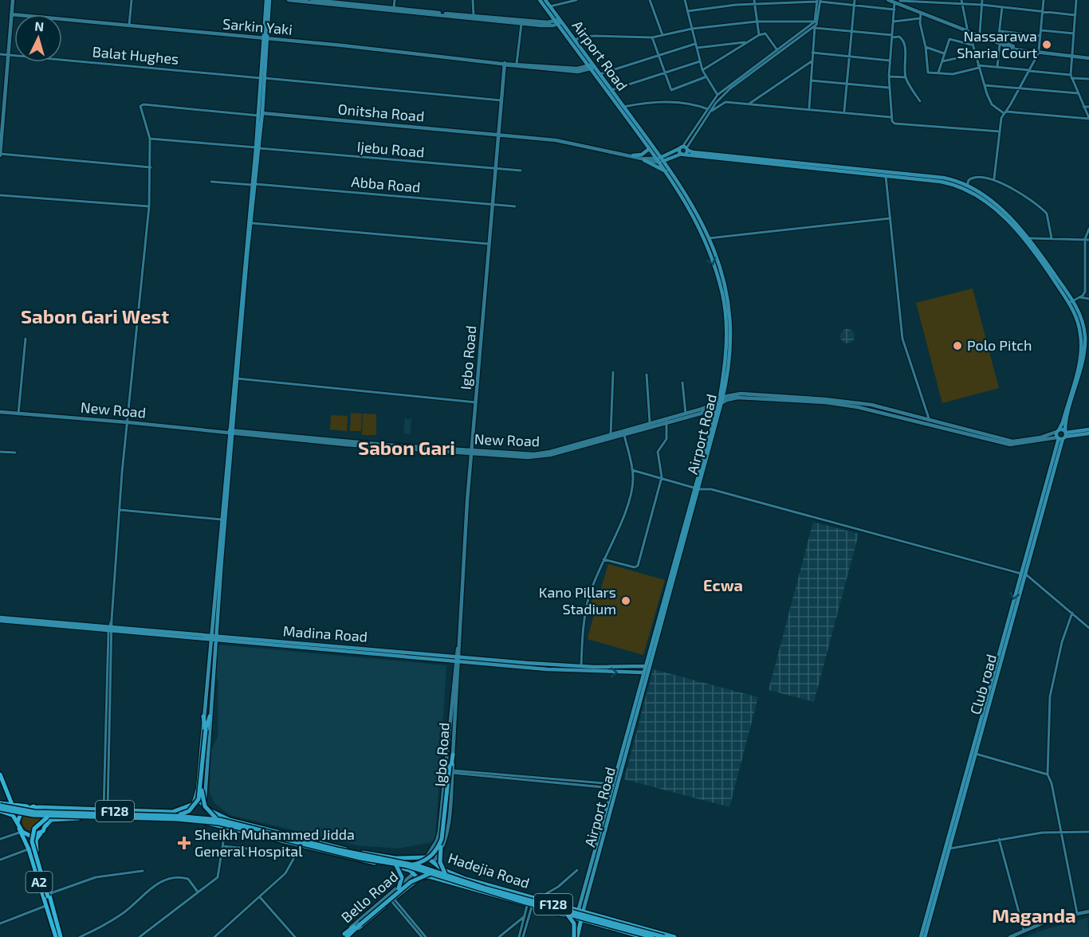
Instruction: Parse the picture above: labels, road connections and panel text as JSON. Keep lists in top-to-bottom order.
{
  "streets": {
    "highway": ["A2"],
    "main road": [
      "Airport Road",
      "Madina Road",
      "Club road",
      "F128",
      "Hadejia Road"
    ],
    "street": [
      "Sarkin Yaki",
      "Balat Hughes",
      "Onitsha Road",
      "Ijebu Road",
      "Abba Road",
      "Igbo Road",
      "New Road",
      "Bello Road"
    ]
  },
  "crossings": [
    ["Sarkin Yaki", "Airport Road"],
    ["Sarkin Yaki", "Igbo Road"],
    ["Balat Hughes", "Igbo Road"],
    ["Airport Road", "New Road"],
    ["Airport Road", "Madina Road"],
    ["Airport Road", "Hadejia Road"],
    ["Onitsha Road", "Ijebu Road"],
    ["Onitsha Road", "Igbo Road"],
    ["Ijebu Road", "Igbo Road"],
    ["Abba Road", "Igbo Road"],
    ["Igbo Road", "New Road"],
    ["Igbo Road", "Madina Road"],
    ["Igbo Road", "F128"],
    ["Igbo Road", "Hadejia Road"],
    ["F128", "Hadejia Road"],
    ["F128", "A2"],
    ["F128", "Bello Road"]
  ],
  "districts": [
    "Sabon Gari West",
    "Sabon Gari",
    "Ecwa",
    "Maganda"
  ],
  "places": {
    "other": ["Nassarawa Sharia Court", "Polo Pitch", "Kano Pillars Stadium"],
    "health": ["Sheikh Muhammed Jidda General Hospital"]
  },
  "north": "top"
}
